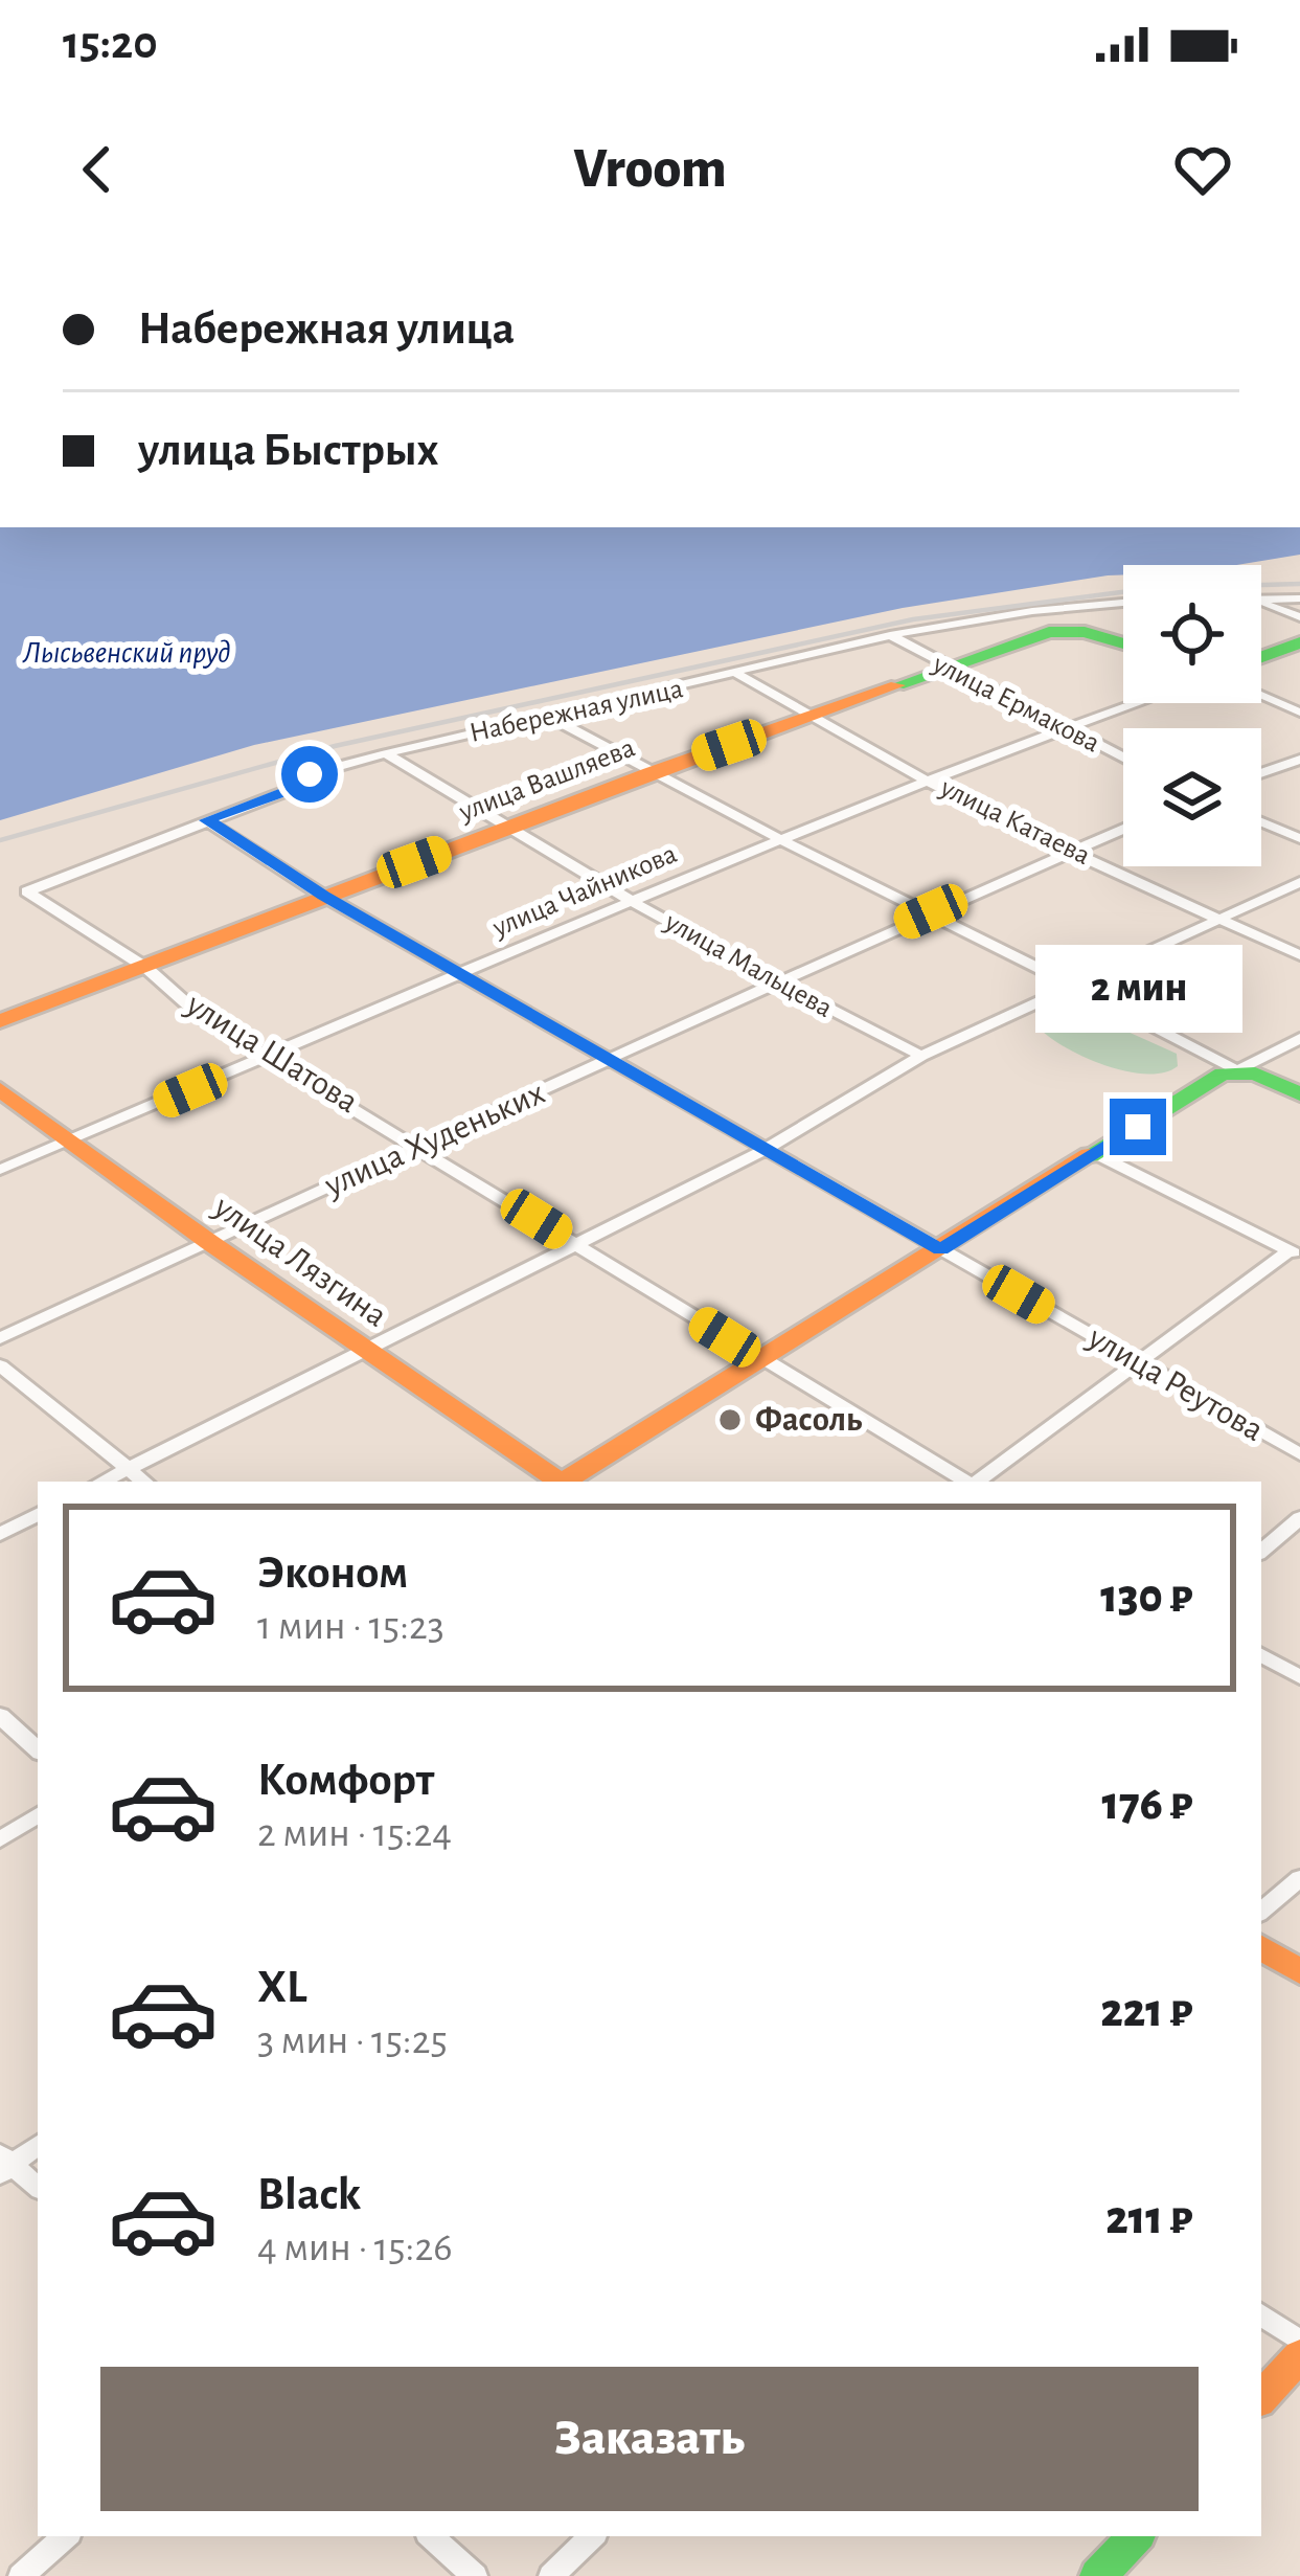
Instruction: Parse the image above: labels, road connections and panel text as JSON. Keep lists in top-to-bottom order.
{
  "streets": {
    "street": [
      "улица Ермакова",
      "Набережная улица",
      "улица Вашляева",
      "улица Катаева",
      "улица Чайникова",
      "улица Мальцева",
      "улица Шатова",
      "улица Худеньких",
      "улица Лязгина",
      "улица Реутова"
    ]
  },
  "crossings": [
    ["улица Ермакова", "Набережная улица"],
    ["улица Ермакова", "улица Вашляева"],
    ["улица Ермакова", "улица Чайникова"],
    ["Набережная улица", "улица Катаева"],
    ["Набережная улица", "улица Мальцева"],
    ["Набережная улица", "улица Шатова"],
    ["Набережная улица", "улица Реутова"],
    ["улица Вашляева", "улица Катаева"],
    ["улица Вашляева", "улица Мальцева"],
    ["улица Вашляева", "улица Шатова"],
    ["улица Вашляева", "улица Реутова"],
    ["улица Катаева", "улица Чайникова"],
    ["улица Катаева", "улица Худеньких"],
    ["улица Чайникова", "улица Мальцева"],
    ["улица Чайникова", "улица Шатова"],
    ["улица Чайникова", "улица Лязгина"],
    ["улица Чайникова", "улица Реутова"],
    ["улица Мальцева", "улица Худеньких"],
    ["улица Шатова", "улица Худеньких"],
    ["улица Худеньких", "улица Лязгина"],
    ["улица Худеньких", "улица Реутова"]
  ],
  "water": ["Лысьвенский пруд"],
  "places": ["Фасоль"],
  "page": {
    "status": "15:20",
    "header": "Vroom",
    "banner": ["Набережная улица", "улица Быстрых"],
    "bubble": "2 мин",
    "list": [
      {
        "name": "Эконом",
        "note": "1 мин · 15:23",
        "value": "130 ₽"
      },
      {
        "name": "Комфорт",
        "note": "2 мин · 15:24",
        "value": "176 ₽"
      },
      {
        "name": "XL",
        "note": "3 мин · 15:25",
        "value": "221 ₽"
      },
      {
        "name": "Black",
        "note": "4 мин · 15:26",
        "value": "211 ₽"
      }
    ],
    "buttons": "Заказать"
  }
}
